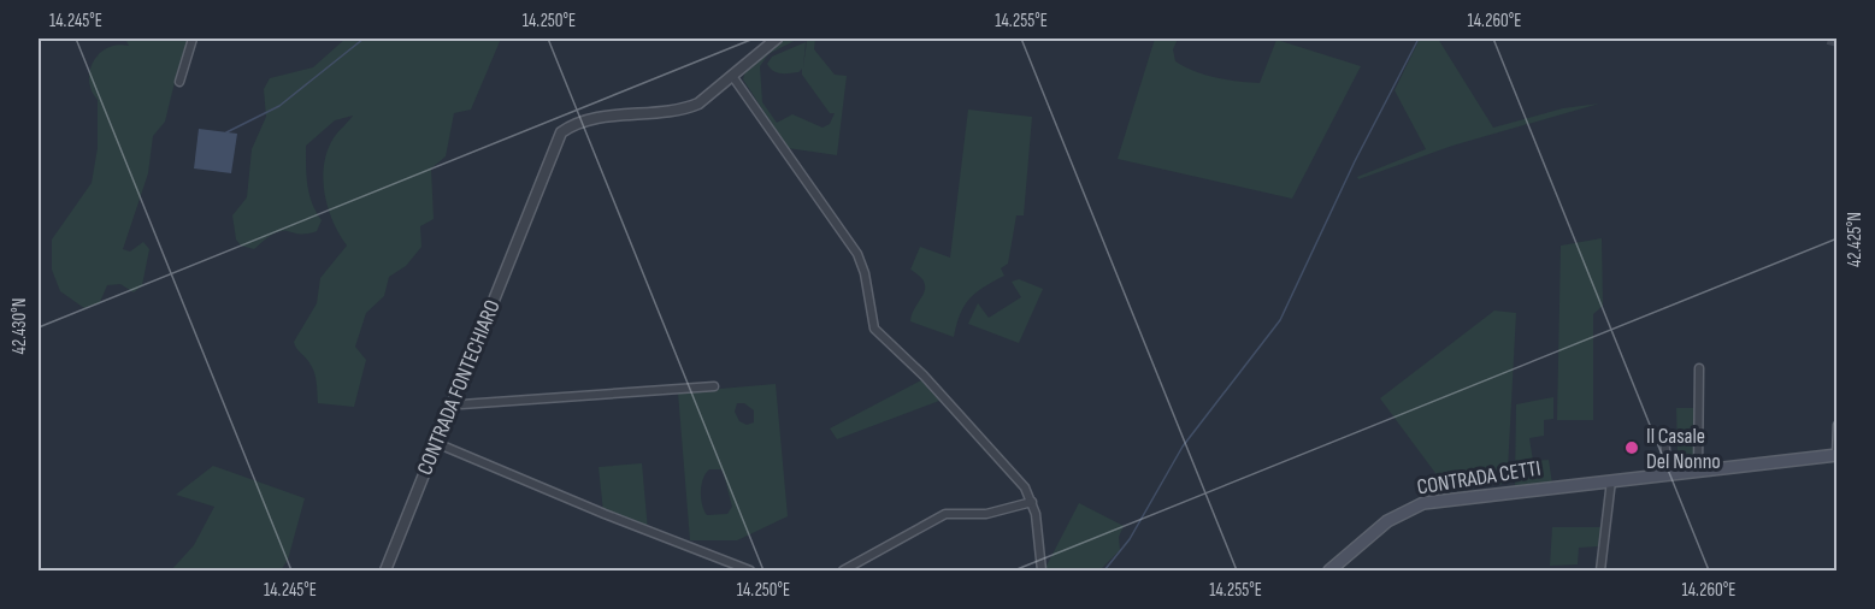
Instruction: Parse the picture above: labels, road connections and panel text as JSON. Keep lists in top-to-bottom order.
{
  "streets": {
    "main road": ["CONTRADA CETTI"],
    "street": ["CONTRADA FONTECHIARO"]
  },
  "places": ["Il Casale Del Nonno"],
  "coordinates": [
    "14.245°E",
    "14.250°E",
    "14.255°E",
    "14.260°E",
    "42.425°N",
    "42.430°N"
  ]
}
